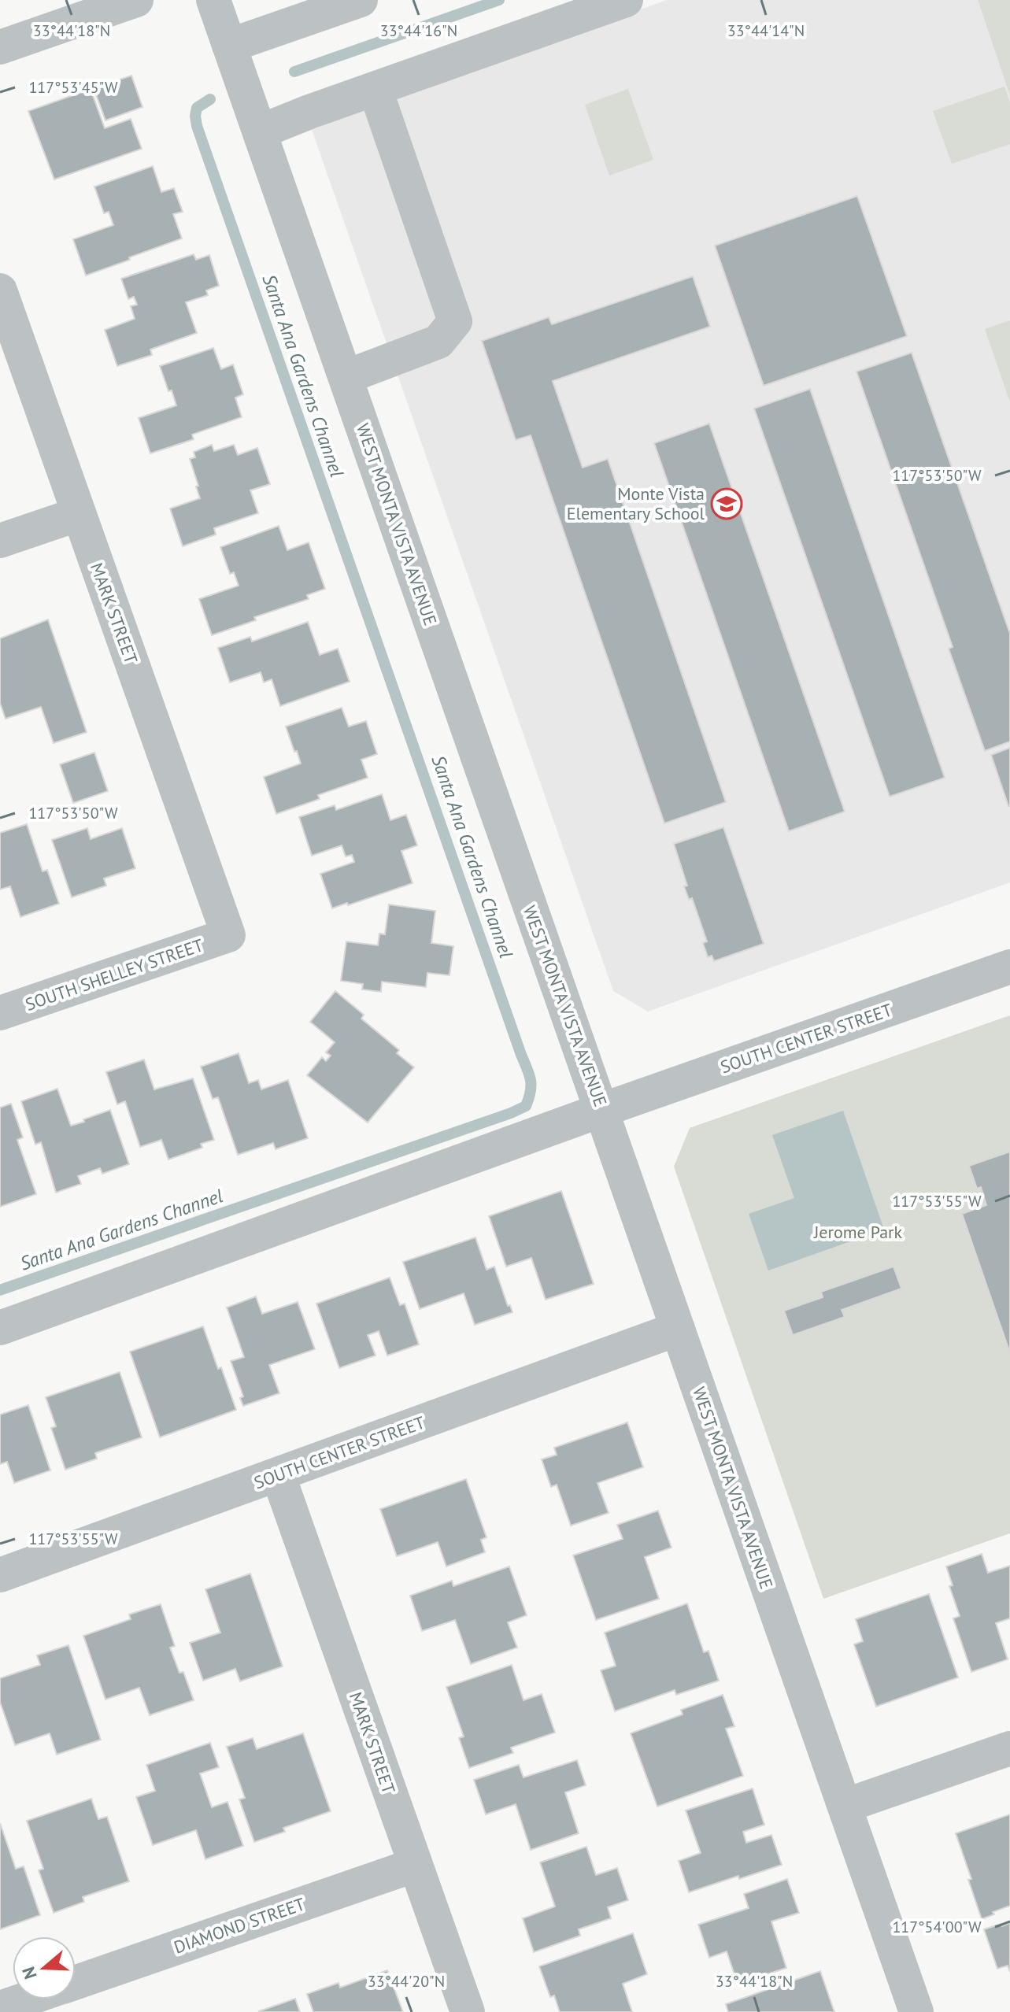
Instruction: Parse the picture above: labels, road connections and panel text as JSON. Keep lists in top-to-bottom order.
{
  "streets": {
    "street": [
      "WEST MONTA VISTA AVENUE",
      "MARK STREET",
      "SOUTH SHELLEY STREET",
      "SOUTH CENTER STREET",
      "DIAMOND STREET"
    ]
  },
  "crossings": [
    ["WEST MONTA VISTA AVENUE", "SOUTH CENTER STREET"],
    ["MARK STREET", "SOUTH SHELLEY STREET"],
    ["MARK STREET", "SOUTH CENTER STREET"],
    ["MARK STREET", "DIAMOND STREET"]
  ],
  "water": ["Santa Ana Gardens Channel"],
  "parks": ["Jerome Park"],
  "places": {
    "school or university": ["Monte Vista Elementary School"]
  },
  "north": "left",
  "coordinates": [
    "33°44'18\"N",
    "33°44'16\"N",
    "33°44'14\"N",
    "117°53'45\"W",
    "117°53'50\"W",
    "117°53'55\"W",
    "117°54'00\"W",
    "33°44'20\"N"
  ]
}
